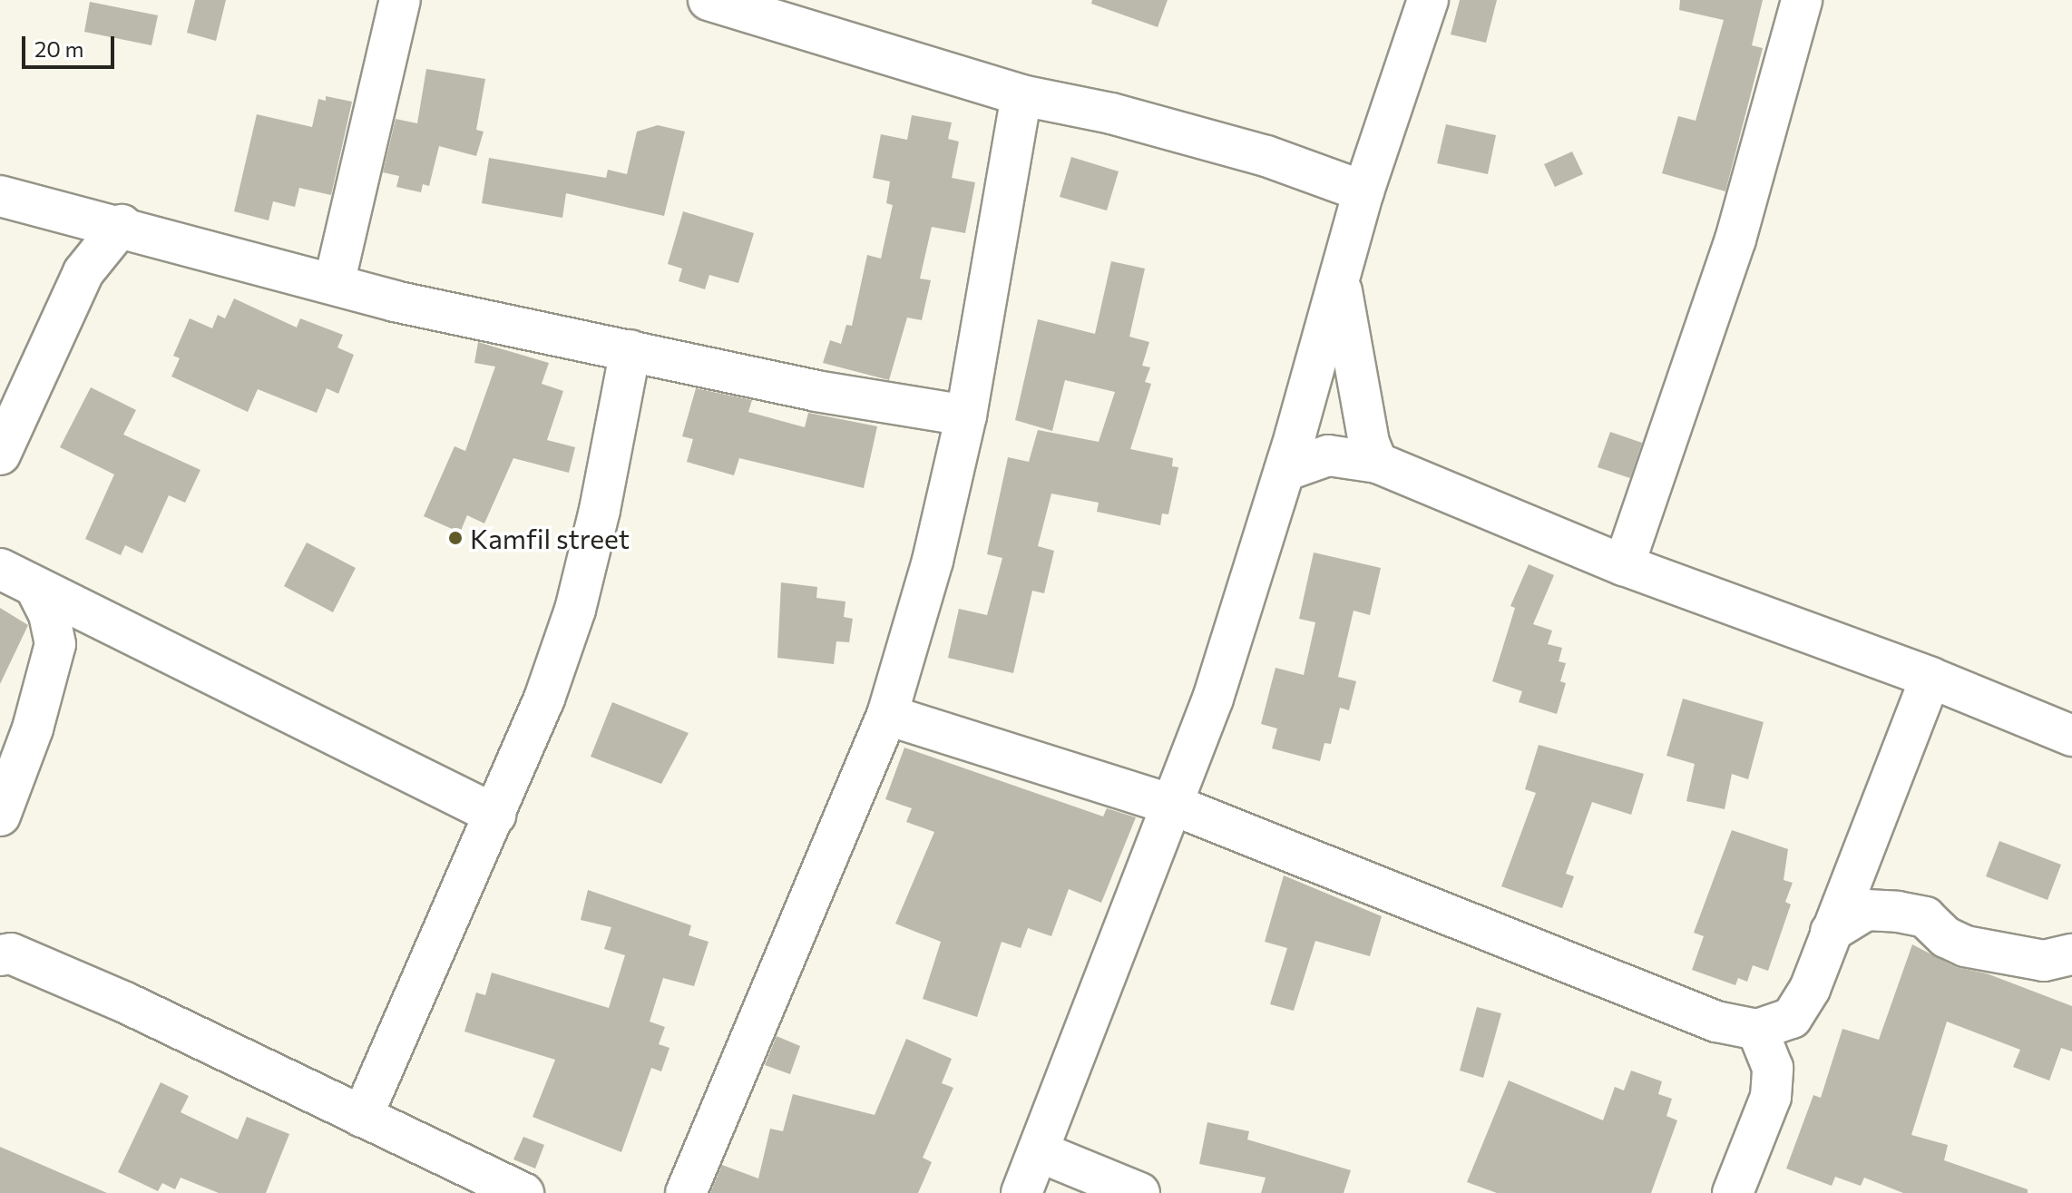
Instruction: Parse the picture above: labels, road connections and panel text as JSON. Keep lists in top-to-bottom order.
{
  "places": ["Kamfil street"],
  "scale_bar": "20 m"
}
